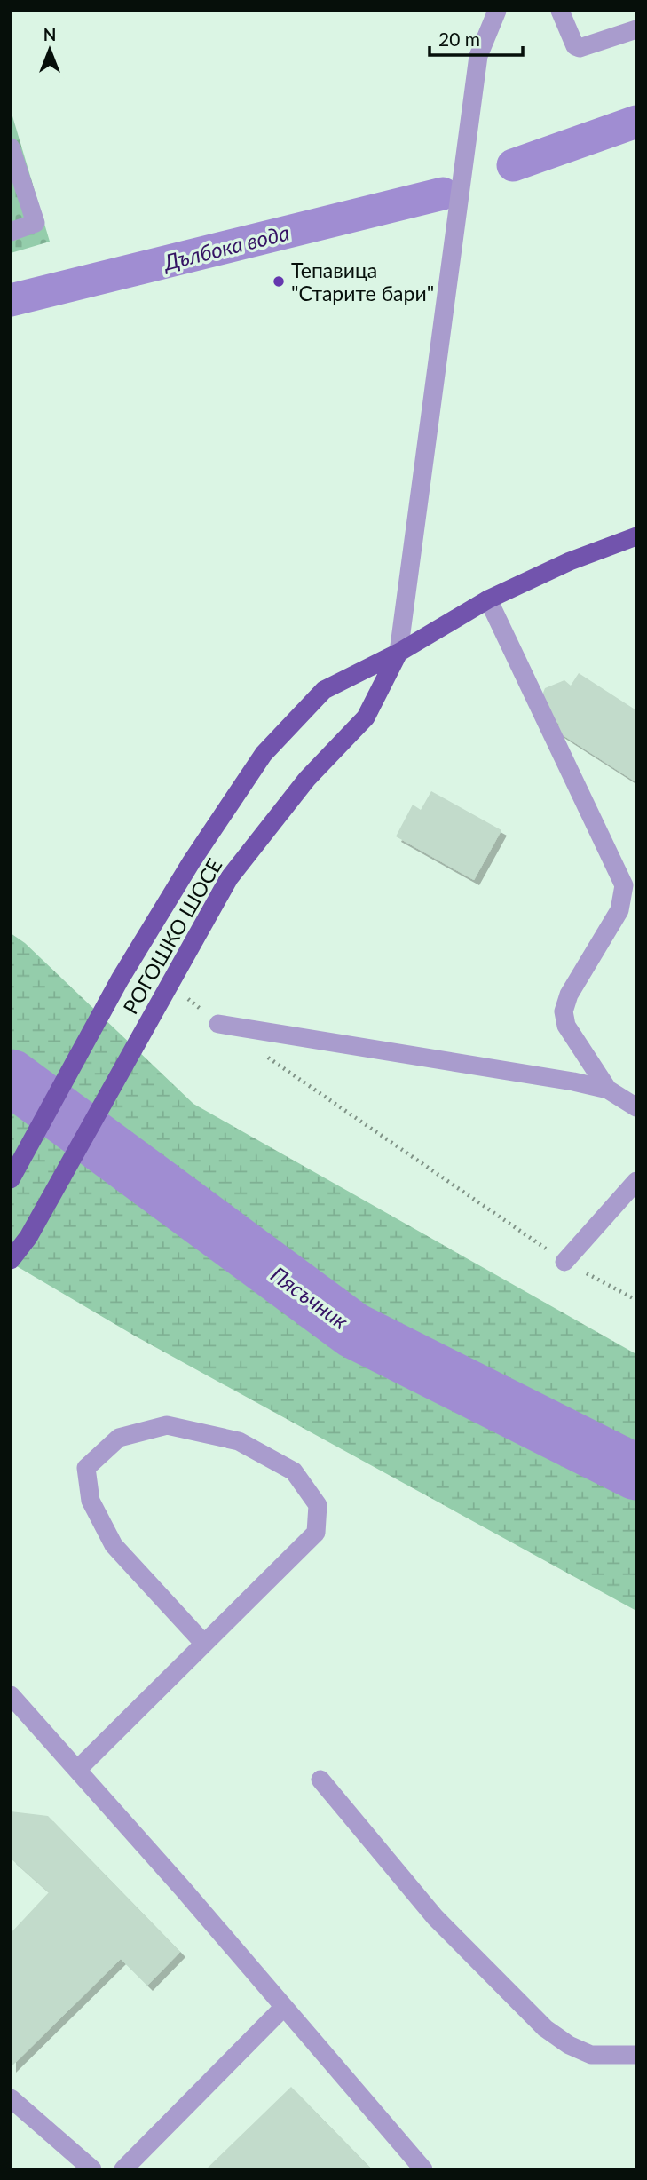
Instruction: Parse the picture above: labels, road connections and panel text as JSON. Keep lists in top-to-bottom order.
{
  "streets": {
    "main road": ["РОГОШКО ШОСЕ"]
  },
  "water": ["Дълбока вода", "Пясъчник"],
  "places": ["Тепавица \"Старите бари\""],
  "scale_bar": "20 m",
  "north": "top"
}
